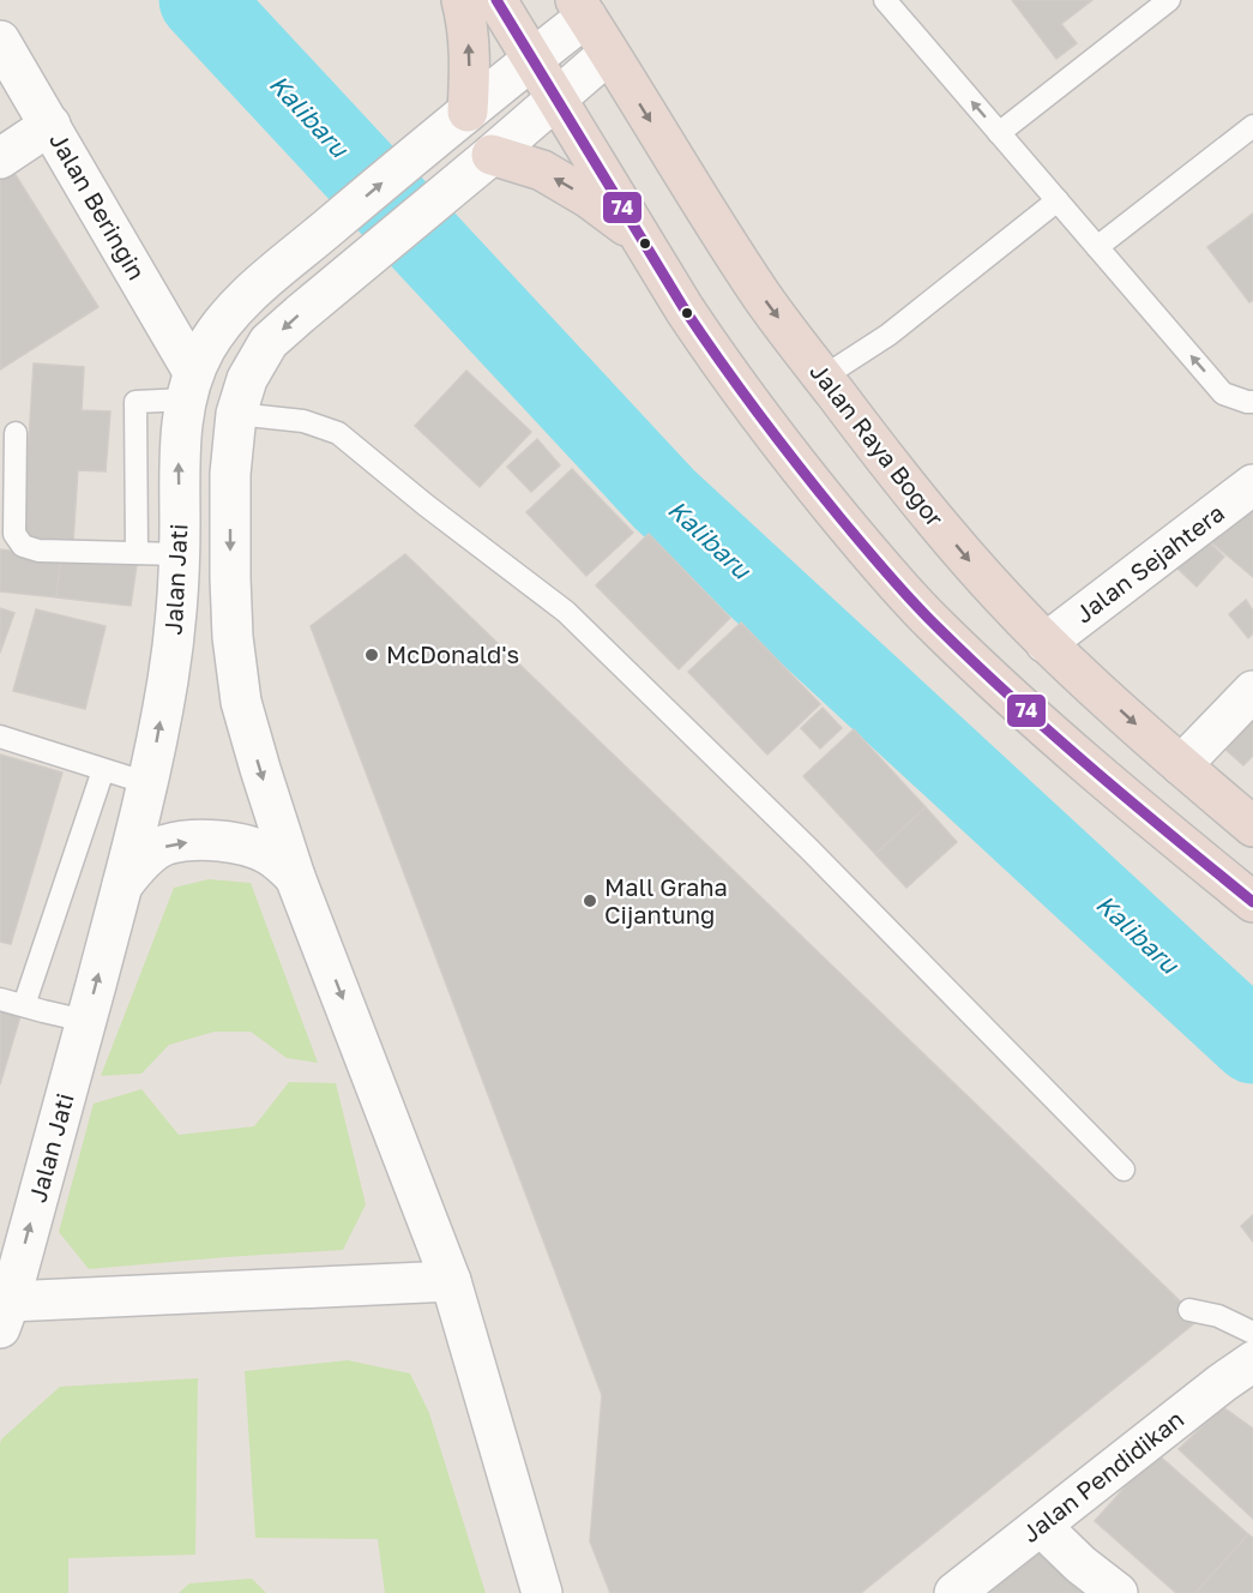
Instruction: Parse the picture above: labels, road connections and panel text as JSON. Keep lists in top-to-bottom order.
{
  "streets": {
    "highway": ["Jalan Raya Bogor"],
    "main road": [
      "Jalan Beringin",
      "Jalan Sejahtera",
      "Jalan Jati",
      "Jalan Pendidikan"
    ]
  },
  "crossings": [
    ["Jalan Beringin", "Jalan Jati"],
    ["Jalan Raya Bogor", "Jalan Sejahtera"],
    ["Jalan Raya Bogor", "Jalan Jati"]
  ],
  "one_way": ["Jalan Jati"],
  "water": ["Kalibaru"],
  "places": ["McDonald's", "Mall Graha Cijantung"],
  "lines": ["transit line 74"]
}
